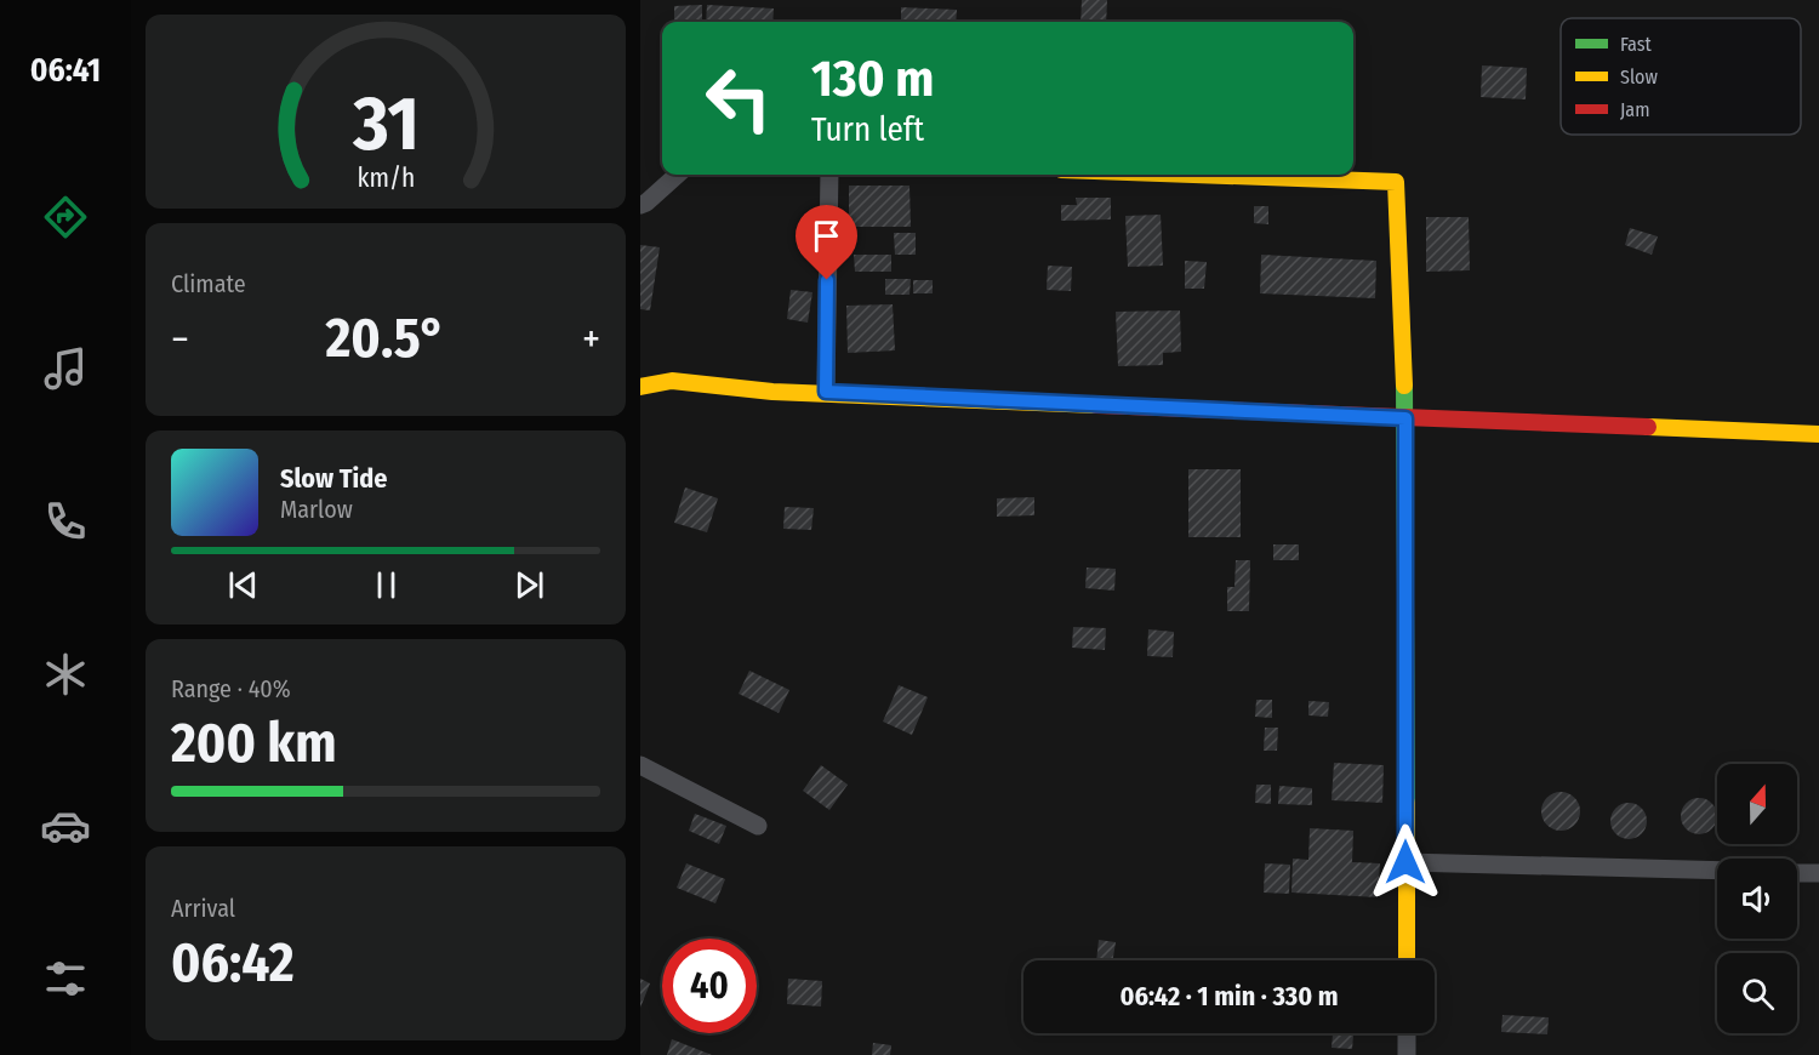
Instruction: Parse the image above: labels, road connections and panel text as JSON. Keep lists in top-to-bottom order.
{
  "legend": ["Fast", "Slow", "Jam"],
  "north": "top",
  "page": {
    "tabs": "06:41",
    "turn": ["130 m", "Turn left"],
    "tile": [
      "Climate",
      ["Range · 40%", "200 km"],
      ["Arrival", "06:42"]
    ],
    "heat": ["−", "20.5°", "+"],
    "song": ["Slow Tide", "Marlow"],
    "limit": "40",
    "trip": "06:42 · 1 min · 330 m",
    "gauge": ["31", "km/h"]
  }
}
